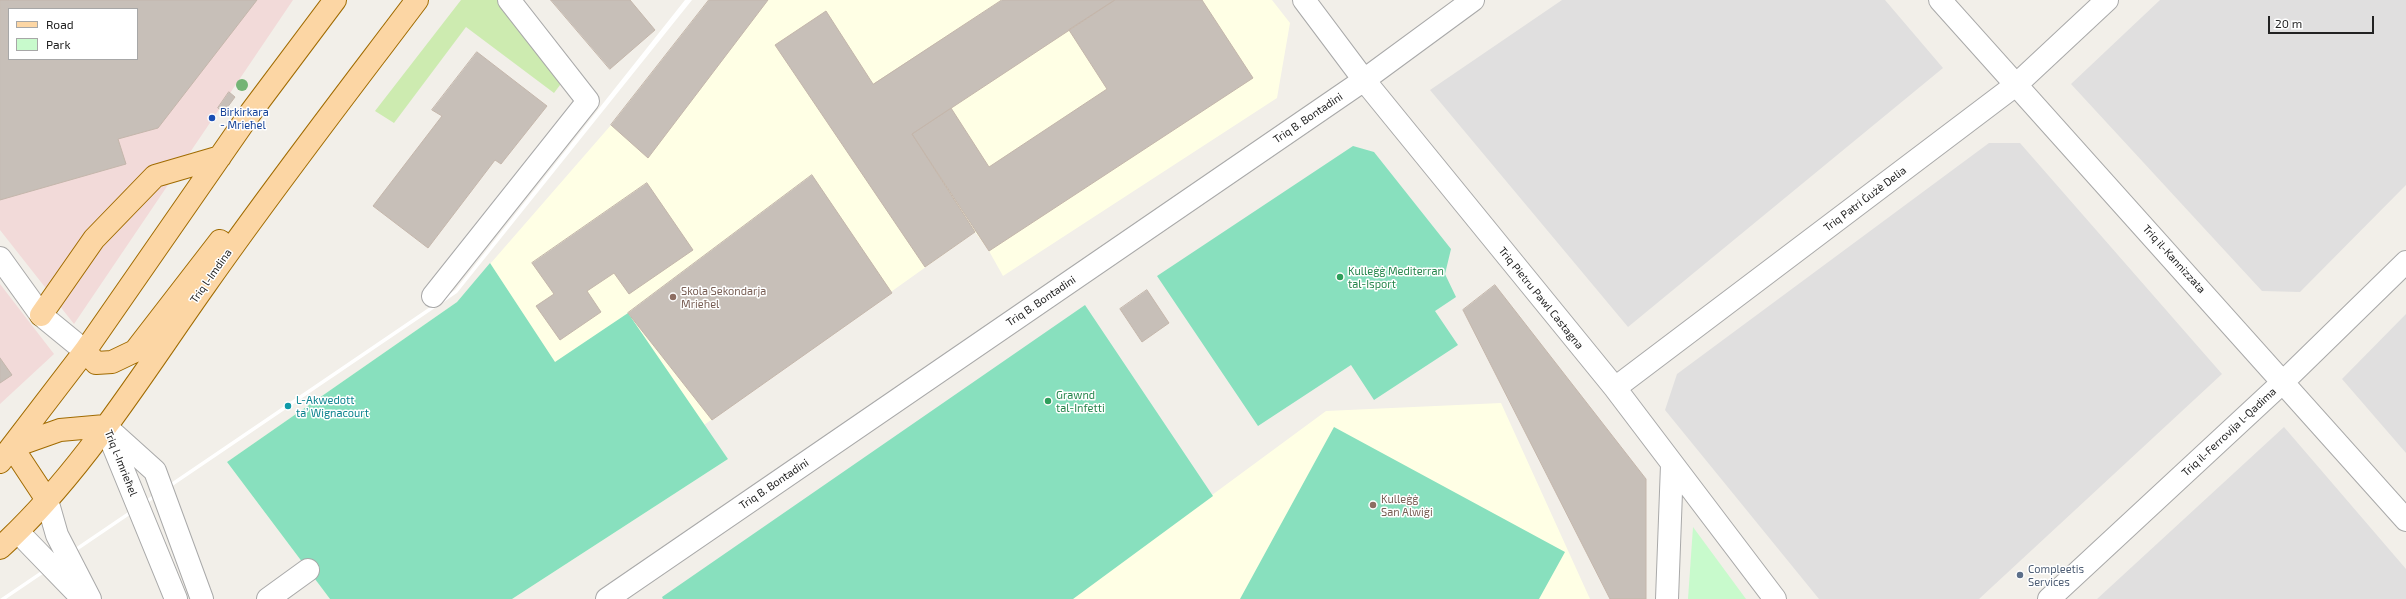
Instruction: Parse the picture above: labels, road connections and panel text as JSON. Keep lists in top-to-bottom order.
{
  "streets": {
    "main road": ["Triq l-Imdina"],
    "street": [
      "Triq B. Bontadini",
      "Triq Patri Ġużè Delia",
      "Triq il-Kannizzata",
      "Triq Pietru Pawl Castagna",
      "Triq il-Ferrovija l-Qadima",
      "Triq l-Imrieħel"
    ]
  },
  "crossings": [
    ["Triq B. Bontadini", "Triq Pietru Pawl Castagna"],
    ["Triq Patri Ġużè Delia", "Triq il-Kannizzata"],
    ["Triq Patri Ġużè Delia", "Triq Pietru Pawl Castagna"],
    ["Triq il-Kannizzata", "Triq il-Ferrovija l-Qadima"],
    ["Triq l-Imdina", "Triq l-Imrieħel"]
  ],
  "places": [
    "Birkirkara - Mrieħel",
    "Kulleġġ Mediterran tal-Isport",
    "Skola Sekondarja Mrieħel",
    "Grawnd tal-Infetti",
    "L-Akwedott ta’ Wignacourt",
    "Kulleġġ San Alwiġi",
    "Compleetis Services"
  ],
  "legend": ["Road", "Park"],
  "scale_bar": "20 m"
}
